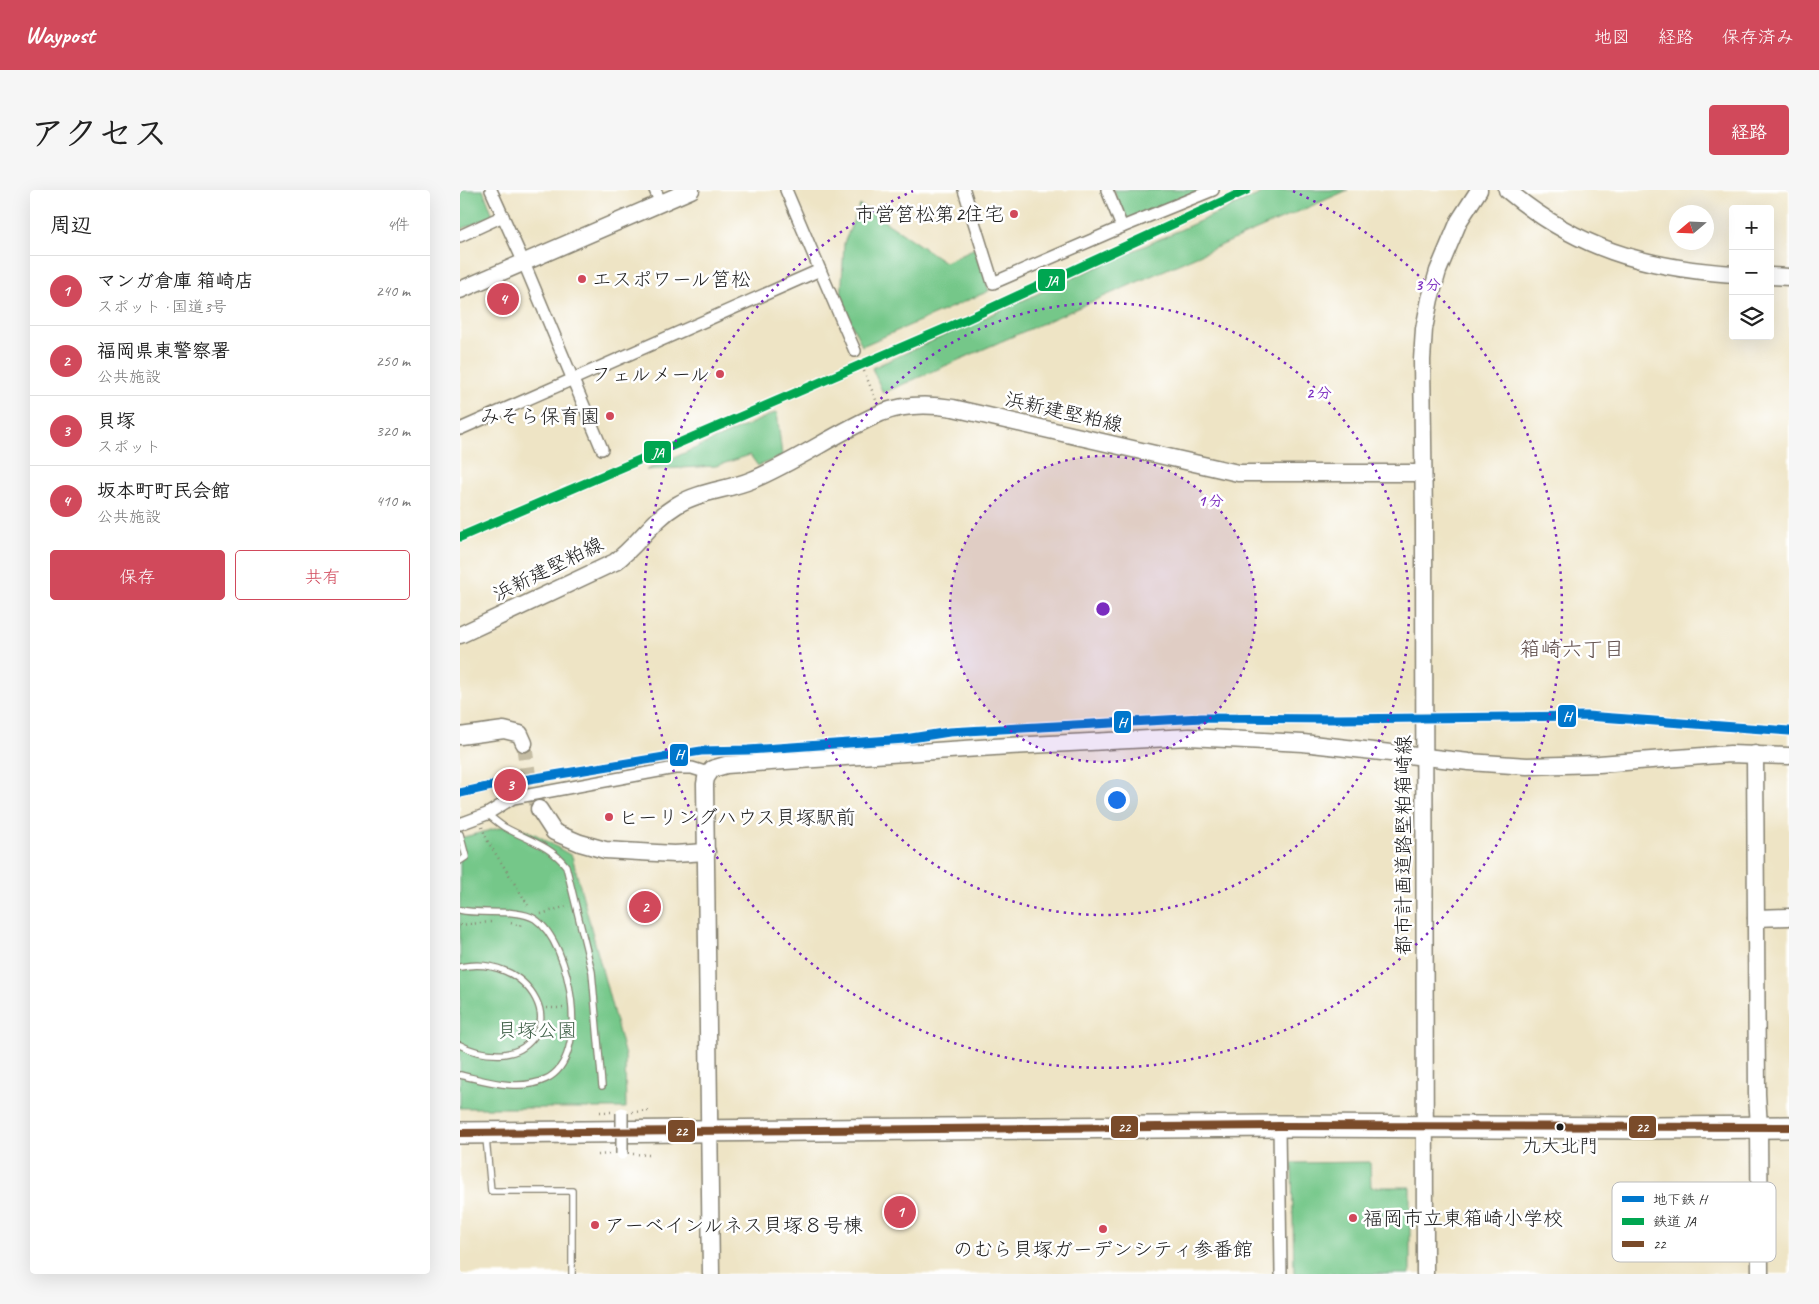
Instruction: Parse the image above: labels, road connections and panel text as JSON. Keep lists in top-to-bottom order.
{
  "streets": {
    "street": ["浜新建堅粕線", "都市計画道路堅粕箱崎線"]
  },
  "crossings": [
    ["浜新建堅粕線", "都市計画道路堅粕箱崎線"]
  ],
  "districts": ["箱崎六丁目"],
  "parks": ["貝塚公園"],
  "places": [
    "市営筥松第2住宅",
    "エスポワール筥松",
    "フェルメール",
    "みそら保育園",
    "ヒーリングハウス貝塚駅前",
    "九大北門",
    "福岡市立東箱崎小学校",
    "アーベインルネス貝塚８号棟",
    "のむら貝塚ガーデンシティ参番館"
  ],
  "lines": ["rail line JA", "metro line H", "transit line 22"],
  "legend": ["地下鉄 H", "鉄道 JA", "22"],
  "north": "left",
  "page": {
    "header": "Waypost",
    "nav": ["地図", "経路", "保存済み"],
    "title": "アクセス",
    "buttons": [
      "経路",
      ["保存", "共有"]
    ],
    "heading": ["周辺", "4件"],
    "map_buttons": ["+", "−"],
    "list": [
      {
        "mark": "1",
        "name": "マンガ倉庫 箱崎店",
        "note": "スポット · 国道3号",
        "value": "240 m"
      },
      {
        "mark": "2",
        "name": "福岡県東警察署",
        "note": "公共施設",
        "value": "250 m"
      },
      {
        "mark": "3",
        "name": "貝塚",
        "note": "スポット",
        "value": "320 m"
      },
      {
        "mark": "4",
        "name": "坂本町町民会館",
        "note": "公共施設",
        "value": "410 m"
      }
    ],
    "pins": [
      "4",
      "3",
      "2",
      "1"
    ]
  },
  "rings": ["3 分", "2 分", "1 分"]
}
